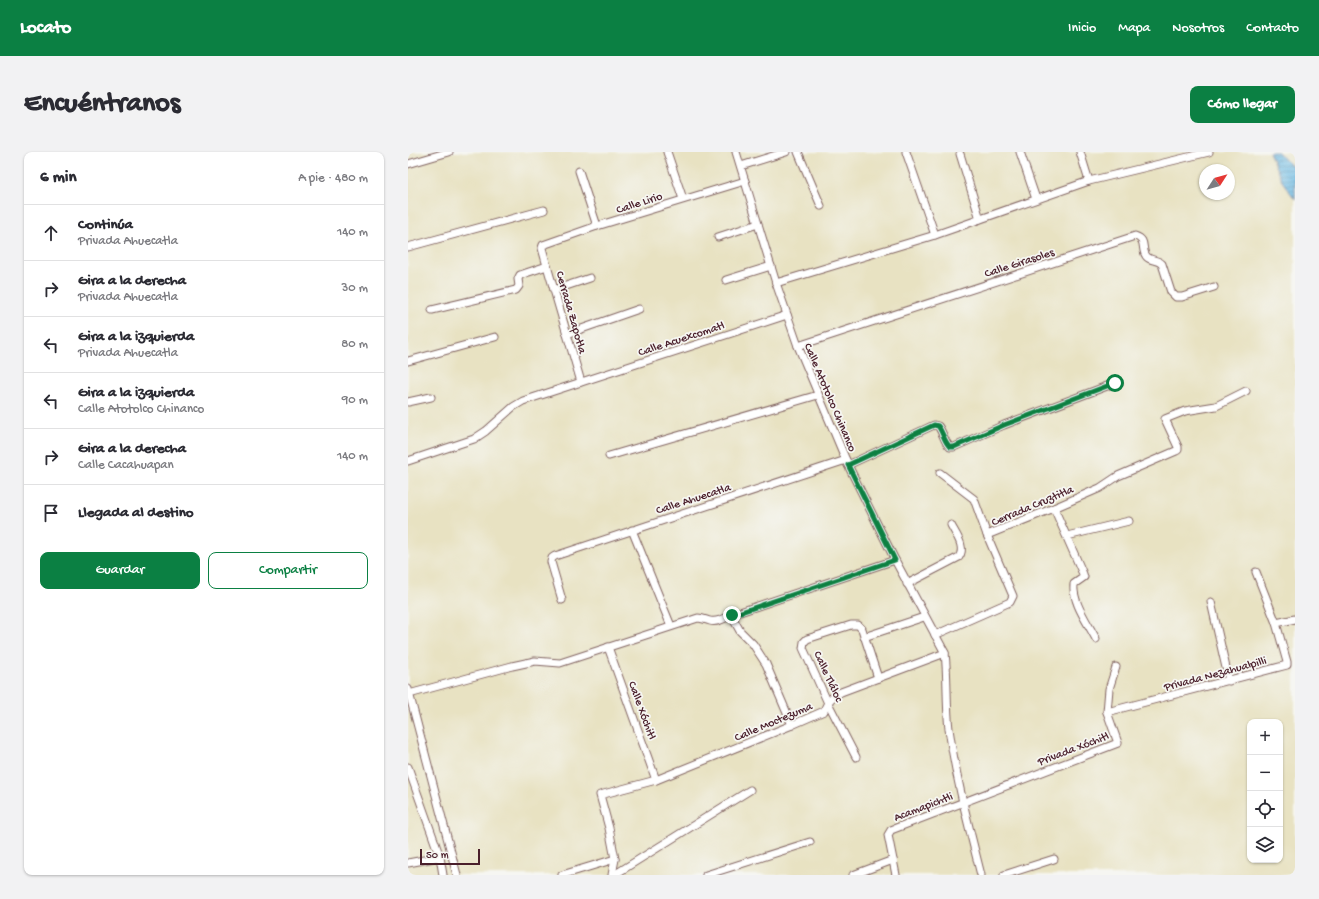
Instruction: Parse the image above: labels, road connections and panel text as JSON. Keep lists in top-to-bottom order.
{
  "streets": {
    "street": [
      "Calle Lirio",
      "Calle Girasoles",
      "Cerrada Zapotla",
      "Calle Acuexcomatl",
      "Calle Atotolco Chinanco",
      "Calle Ahuecatla",
      "Cerrada Cruztitla",
      "Privada Nezahualpilli",
      "Calle Tláloc",
      "Calle Xóchitl",
      "Calle Moctezuma",
      "Privada Xóchitl",
      "Acamapichtli"
    ]
  },
  "crossings": [
    ["Calle Lirio", "Cerrada Zapotla"],
    ["Calle Lirio", "Calle Atotolco Chinanco"],
    ["Calle Girasoles", "Calle Atotolco Chinanco"],
    ["Cerrada Zapotla", "Calle Acuexcomatl"],
    ["Calle Acuexcomatl", "Calle Atotolco Chinanco"],
    ["Calle Atotolco Chinanco", "Calle Ahuecatla"],
    ["Calle Atotolco Chinanco", "Cerrada Cruztitla"],
    ["Calle Atotolco Chinanco", "Calle Moctezuma"],
    ["Calle Atotolco Chinanco", "Privada Xóchitl"],
    ["Calle Atotolco Chinanco", "Acamapichtli"],
    ["Privada Nezahualpilli", "Privada Xóchitl"],
    ["Calle Tláloc", "Calle Moctezuma"],
    ["Calle Xóchitl", "Calle Moctezuma"],
    ["Privada Xóchitl", "Acamapichtli"]
  ],
  "scale_bar": "50 m",
  "north": "top right",
  "page": {
    "header": "Locato",
    "nav": [
      "Inicio",
      "Mapa",
      "Nosotros",
      "Contacto"
    ],
    "buttons": [
      "Cómo llegar",
      ["Guardar", "Compartir"]
    ],
    "title": "Encuéntranos",
    "heading": ["6 min", "A pie · 480 m"],
    "list": [
      ["Continúa", "Privada Ahuecatla", "140 m"],
      ["Gira a la derecha", "Privada Ahuecatla", "30 m"],
      ["Gira a la izquierda", "Privada Ahuecatla", "80 m"],
      ["Gira a la izquierda", "Calle Atotolco Chinanco", "90 m"],
      ["Gira a la derecha", "Calle Cacahuapan", "140 m"],
      "Llegada al destino"
    ],
    "map_buttons": ["+", "−"],
    "scale": "50 m"
  }
}
